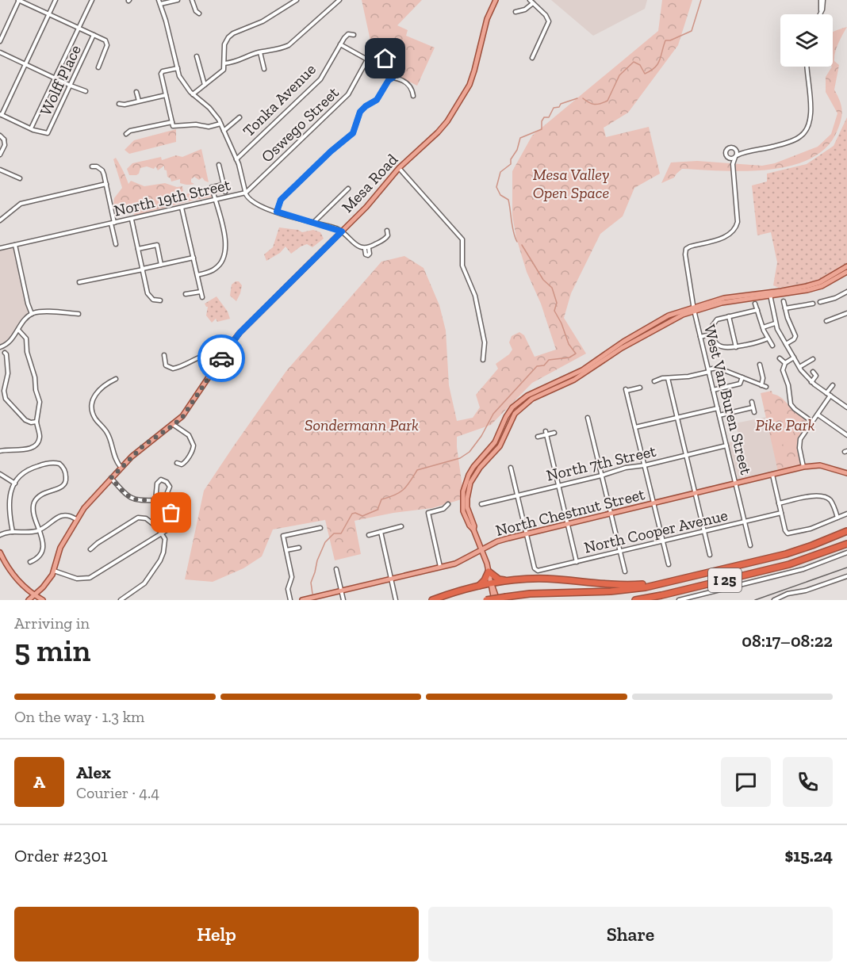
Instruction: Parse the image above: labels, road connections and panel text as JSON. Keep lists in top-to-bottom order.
{
  "streets": {
    "highway": ["I 25"],
    "main road": ["Mesa Road", "North Chestnut Street"],
    "street": [
      "Wolff Place",
      "Tonka Avenue",
      "Oswego Street",
      "North 19th Street",
      "West Van Buren Street",
      "North 7th Street",
      "North Cooper Avenue"
    ]
  },
  "crossings": [
    ["Oswego Street", "North 19th Street"],
    ["Mesa Road", "North 19th Street"],
    ["West Van Buren Street", "North 7th Street"],
    ["West Van Buren Street", "North Chestnut Street"],
    ["West Van Buren Street", "North Cooper Avenue"],
    ["North Chestnut Street", "North Cooper Avenue"]
  ],
  "parks": ["Mesa Valley Open Space", "Sondermann Park", "Pike Park"],
  "page": {
    "heading": ["5 min", "Arriving in", "08:17–08:22"],
    "panel": [
      "Alex",
      "Courier · 4.4",
      "Order #2301",
      "$15.24"
    ],
    "bar": "On the way · 1.3 km",
    "round": "A",
    "buttons": ["Help", "Share"]
  }
}
